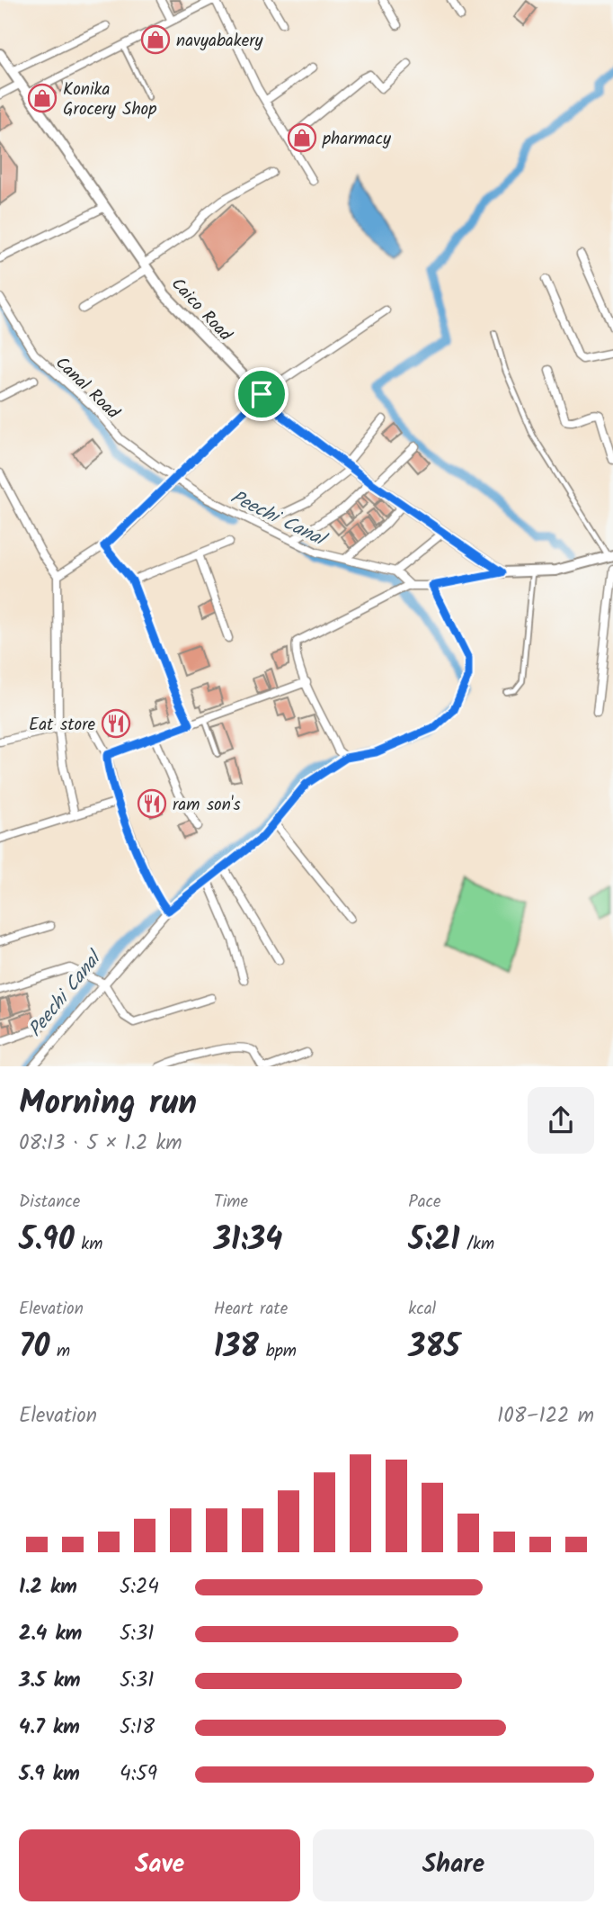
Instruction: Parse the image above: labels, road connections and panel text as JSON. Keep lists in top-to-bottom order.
{
  "streets": {
    "street": ["Caico Road", "Canal Road"]
  },
  "water": ["Peechi Canal"],
  "places": {
    "shop": ["navyabakery", "Konika Grocery Shop", "pharmacy"],
    "restaurant": ["Eat store", "ram son's"]
  },
  "page": {
    "heading": ["Morning run", "08:13 · 5 × 1.2 km"],
    "stats": [
      ["Distance", "5.90 km"],
      ["Time", "31:34"],
      ["Pace", "5:21 /km"],
      ["Elevation", "70 m"],
      ["Heart rate", "138 bpm"],
      ["kcal", "385"]
    ],
    "chart": ["Elevation", "108–122 m"],
    "list": [
      {
        "name": "1.2 km",
        "note": "5:24"
      },
      {
        "name": "2.4 km",
        "note": "5:31"
      },
      {
        "name": "3.5 km",
        "note": "5:31"
      },
      {
        "name": "4.7 km",
        "note": "5:18"
      },
      {
        "name": "5.9 km",
        "note": "4:59"
      }
    ],
    "buttons": ["Save", "Share"]
  }
}
